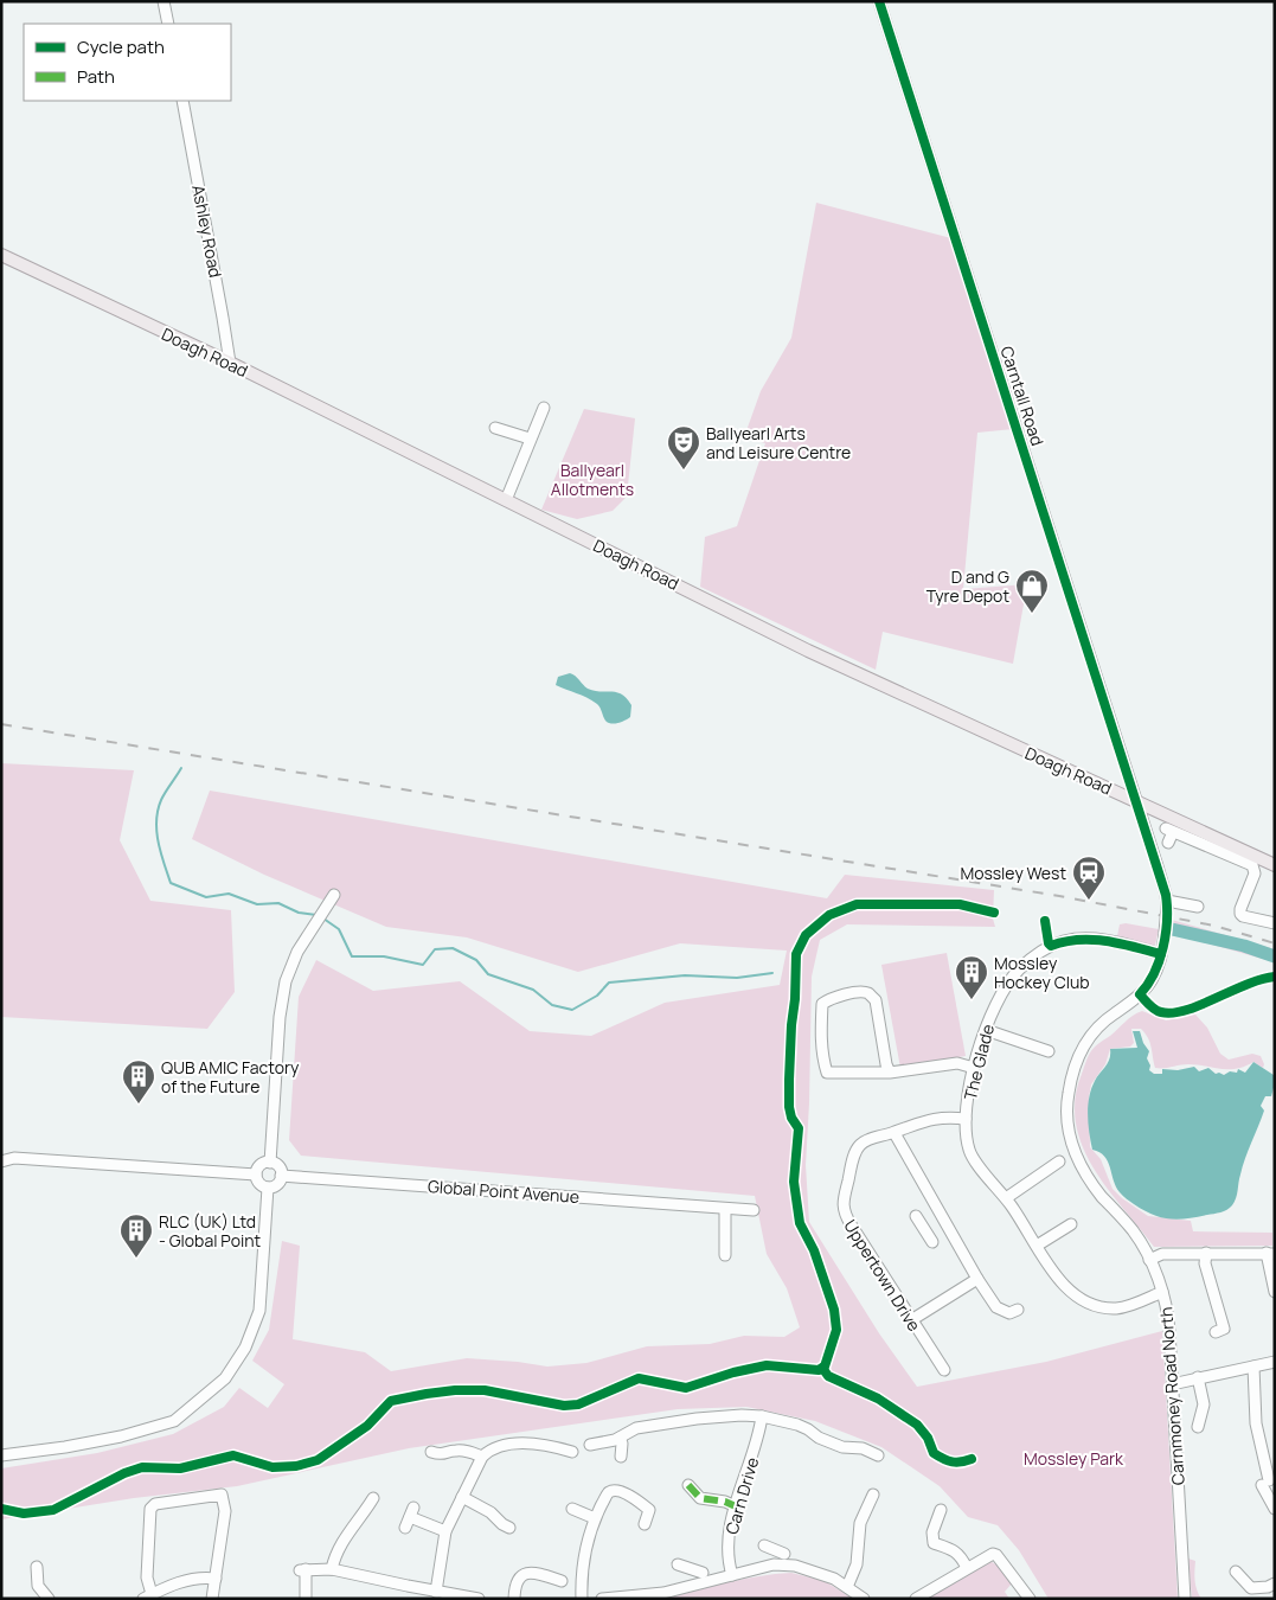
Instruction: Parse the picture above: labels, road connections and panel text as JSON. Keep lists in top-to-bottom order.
{
  "streets": {
    "main road": ["Doagh Road"],
    "street": [
      "Ashley Road",
      "Carntall Road",
      "The Glade",
      "Global Point Avenue",
      "Uppertown Drive",
      "Carnmoney Road North",
      "Carn Drive"
    ]
  },
  "crossings": [
    ["Ashley Road", "Doagh Road"],
    ["Doagh Road", "Carntall Road"],
    ["Doagh Road", "Carnmoney Road North"],
    ["Carntall Road", "Carnmoney Road North"],
    ["The Glade", "Uppertown Drive"],
    ["The Glade", "Carnmoney Road North"]
  ],
  "parks": ["Ballyearl Allotments", "Mossley Park"],
  "places": {
    "theatre": ["Ballyearl Arts and Leisure Centre"],
    "shop": ["D and G Tyre Depot"],
    "station": ["Mossley West"],
    "building": ["Mossley Hockey Club", "QUB AMIC Factory of the Future", "RLC (UK) Ltd - Global Point"]
  },
  "legend": ["Cycle path", "Path"]
}
